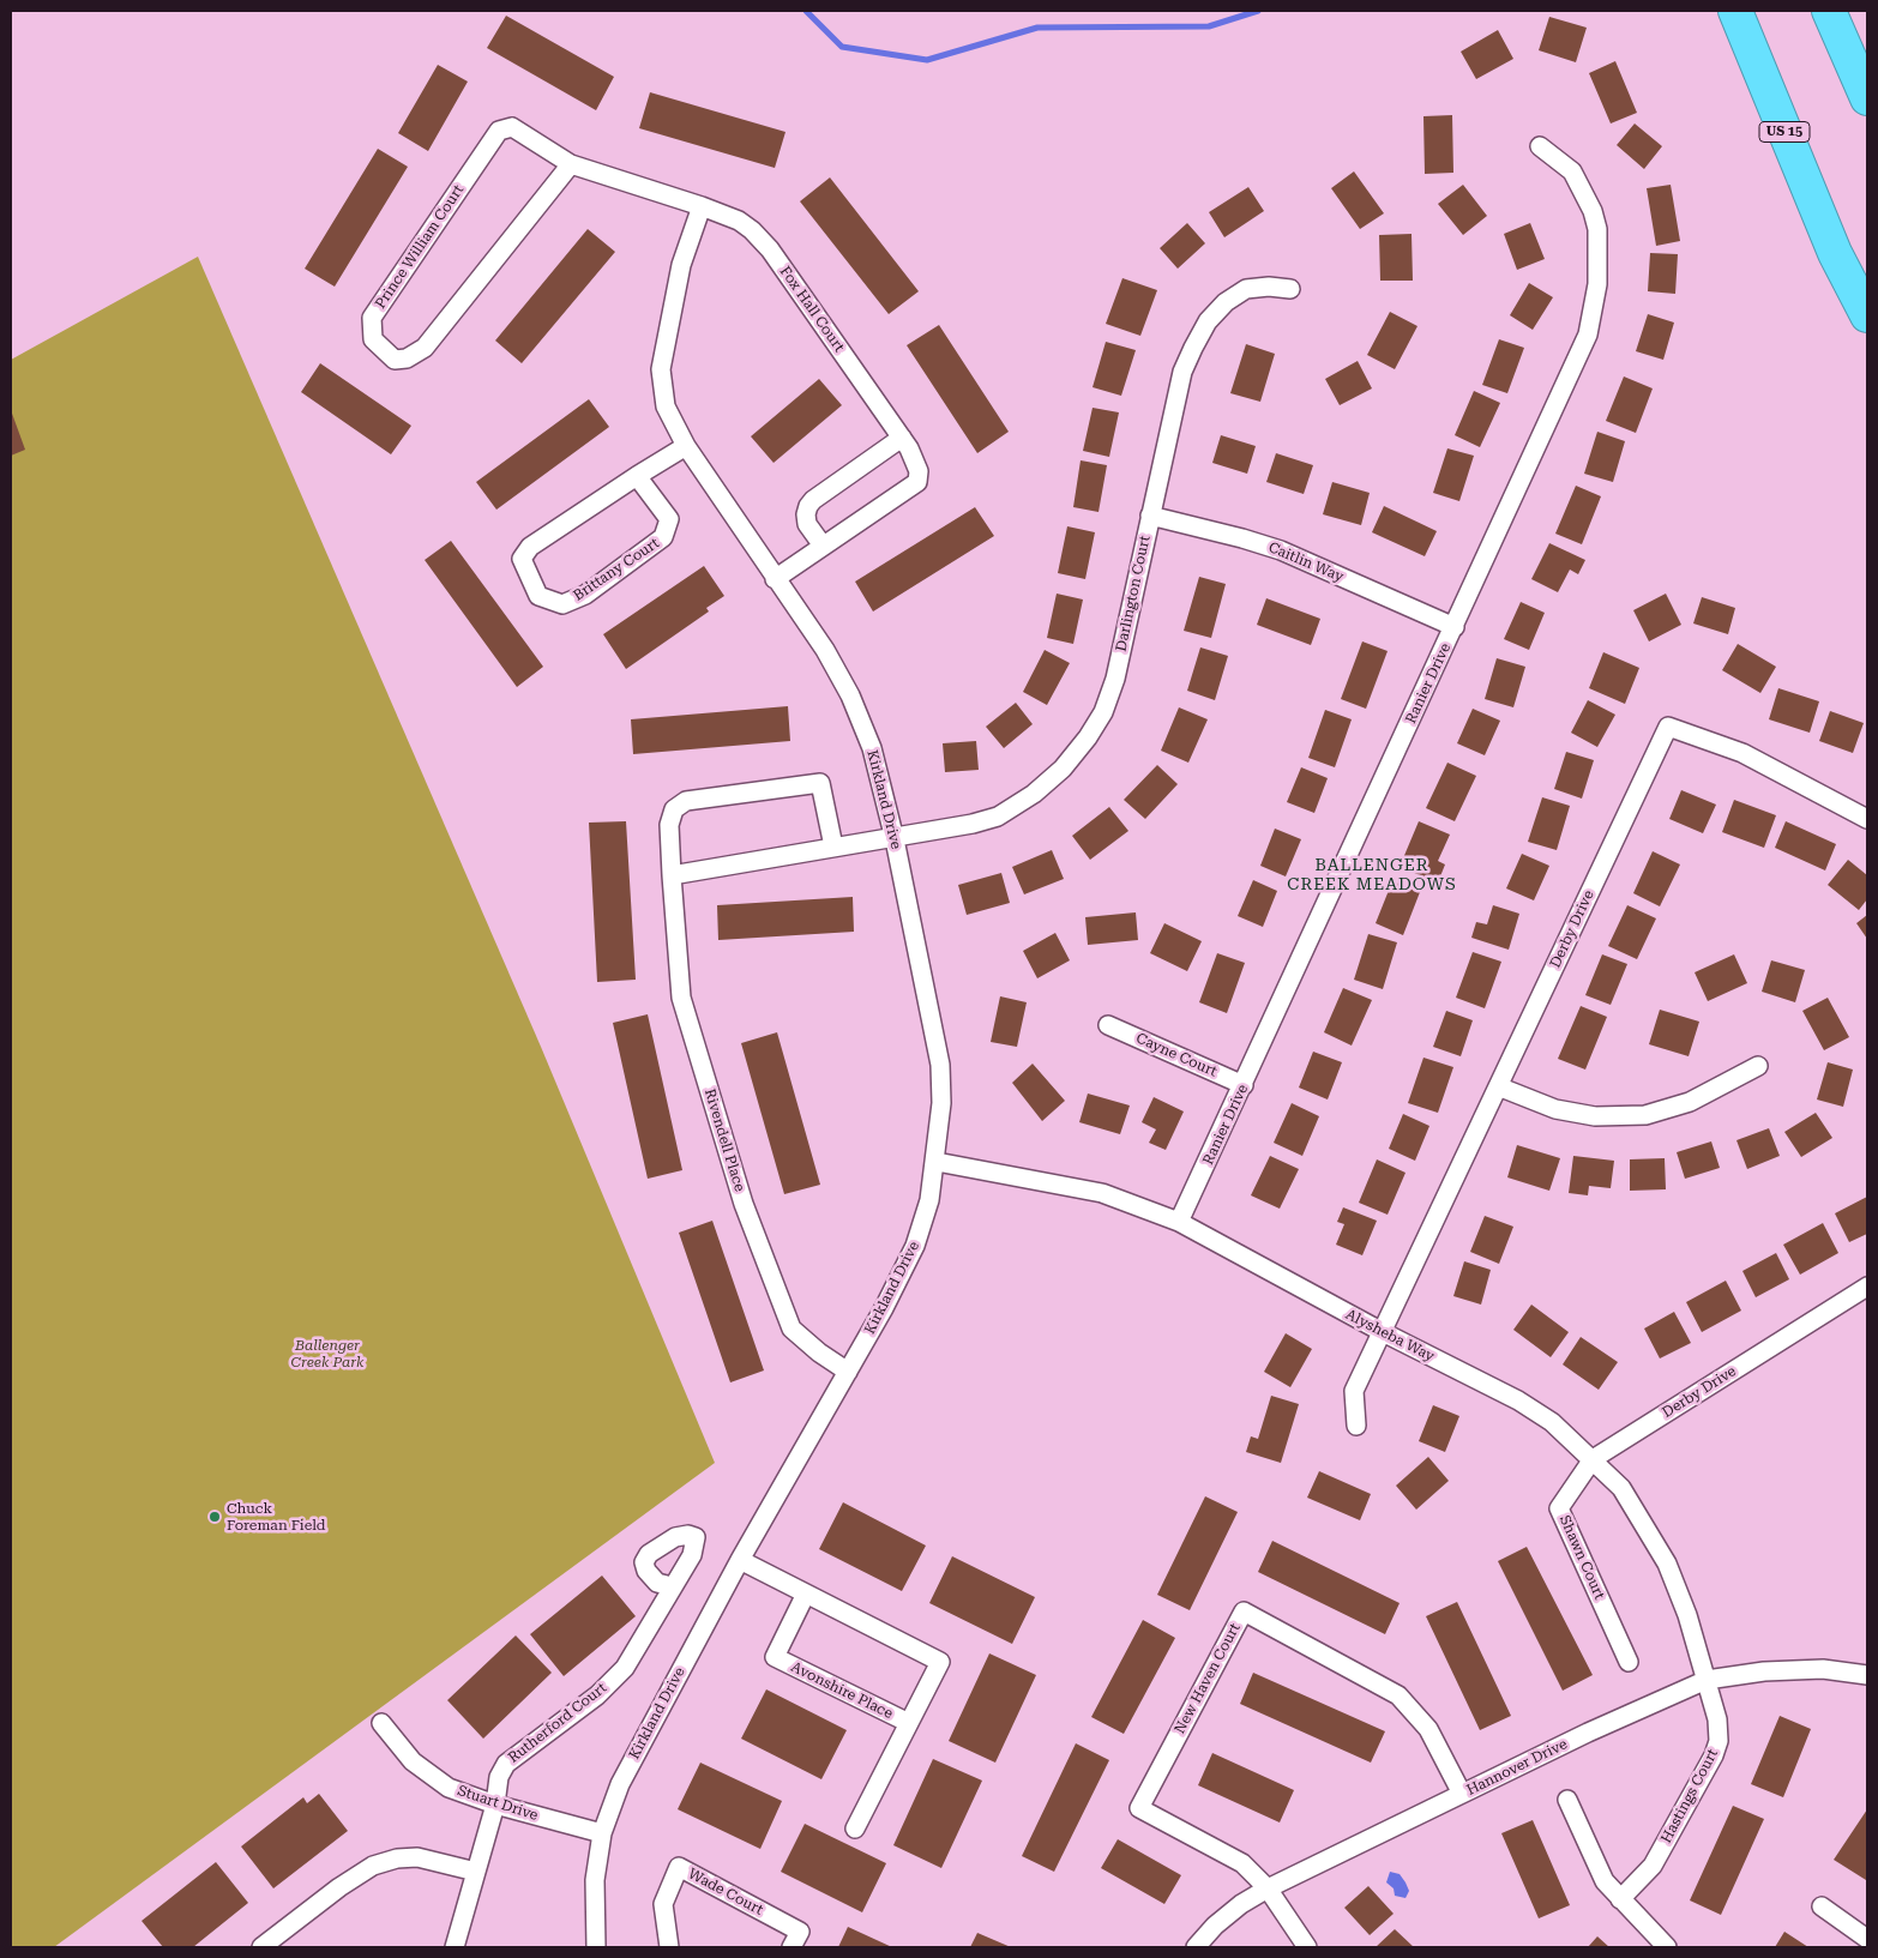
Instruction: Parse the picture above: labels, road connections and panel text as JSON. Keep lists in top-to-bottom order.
{
  "streets": {
    "highway": ["US 15"],
    "street": [
      "Prince William Court",
      "Fox Hall Court",
      "Caitlin Way",
      "Brittany Court",
      "Darlington Court",
      "Ranier Drive",
      "Kirkland Drive",
      "Derby Drive",
      "Cayne Court",
      "Rivendell Place",
      "Alysheba Way",
      "Shawn Court",
      "New Haven Court",
      "Avonshire Place",
      "Rutherford Court",
      "Hannover Drive",
      "Hastings Court",
      "Stuart Drive",
      "Wade Court"
    ]
  },
  "crossings": [
    ["Prince William Court", "Fox Hall Court"],
    ["Fox Hall Court", "Kirkland Drive"],
    ["Caitlin Way", "Darlington Court"],
    ["Caitlin Way", "Ranier Drive"],
    ["Brittany Court", "Kirkland Drive"],
    ["Darlington Court", "Kirkland Drive"],
    ["Ranier Drive", "Cayne Court"],
    ["Ranier Drive", "Alysheba Way"],
    ["Kirkland Drive", "Rivendell Place"],
    ["Kirkland Drive", "Alysheba Way"],
    ["Kirkland Drive", "Avonshire Place"],
    ["Kirkland Drive", "Stuart Drive"],
    ["Derby Drive", "Alysheba Way"],
    ["Derby Drive", "Shawn Court"],
    ["Alysheba Way", "Shawn Court"],
    ["Alysheba Way", "Hannover Drive"],
    ["Alysheba Way", "Hastings Court"],
    ["New Haven Court", "Hannover Drive"],
    ["Rutherford Court", "Stuart Drive"],
    ["Hannover Drive", "Hastings Court"]
  ],
  "districts": ["BALLENGER CREEK MEADOWS"],
  "parks": ["Ballenger Creek Park"],
  "places": ["Chuck Foreman Field"]
}
